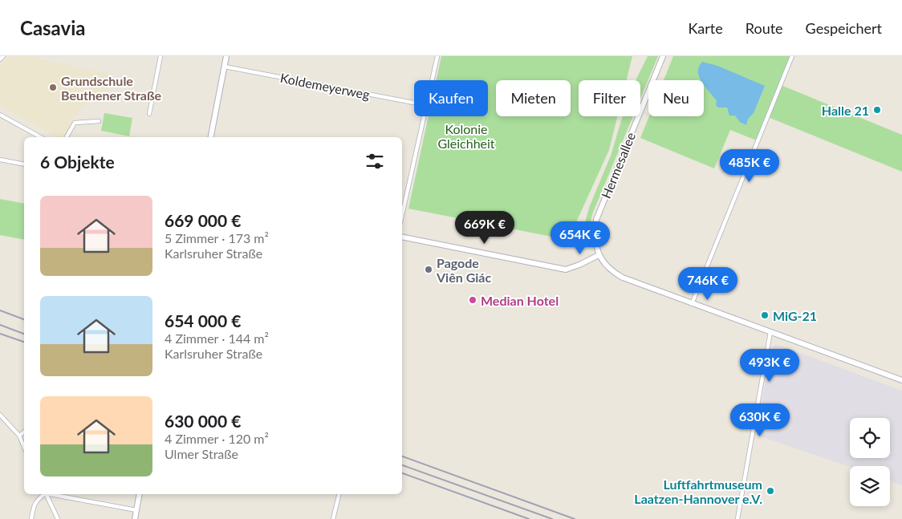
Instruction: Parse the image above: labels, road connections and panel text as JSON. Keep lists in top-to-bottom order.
{
  "streets": {
    "main road": ["Hermesallee"],
    "street": ["Koldemeyerweg"]
  },
  "parks": ["Kolonie Gleichheit"],
  "places": [
    "Grundschule Beuthener Straße",
    "Halle 21",
    "Pagode Viên Giác",
    "Median Hotel",
    "MiG-21",
    "Luftfahrtmuseum Laatzen-Hannover e.V."
  ],
  "page": {
    "header": "Casavia",
    "nav": ["Karte", "Route", "Gespeichert"],
    "chip": [
      "Kaufen",
      "Mieten",
      "Filter",
      "Neu"
    ],
    "heading": "6 Objekte",
    "price": [
      "485K €",
      "669K €",
      "654K €",
      "746K €",
      "493K €",
      "630K €"
    ],
    "list": [
      {
        "name": "669 000 €",
        "note": "5 Zimmer · 173 m² · Karlsruher Straße"
      },
      {
        "name": "654 000 €",
        "note": "4 Zimmer · 144 m² · Karlsruher Straße"
      },
      {
        "name": "630 000 €",
        "note": "4 Zimmer · 120 m² · Ulmer Straße"
      }
    ]
  }
}
